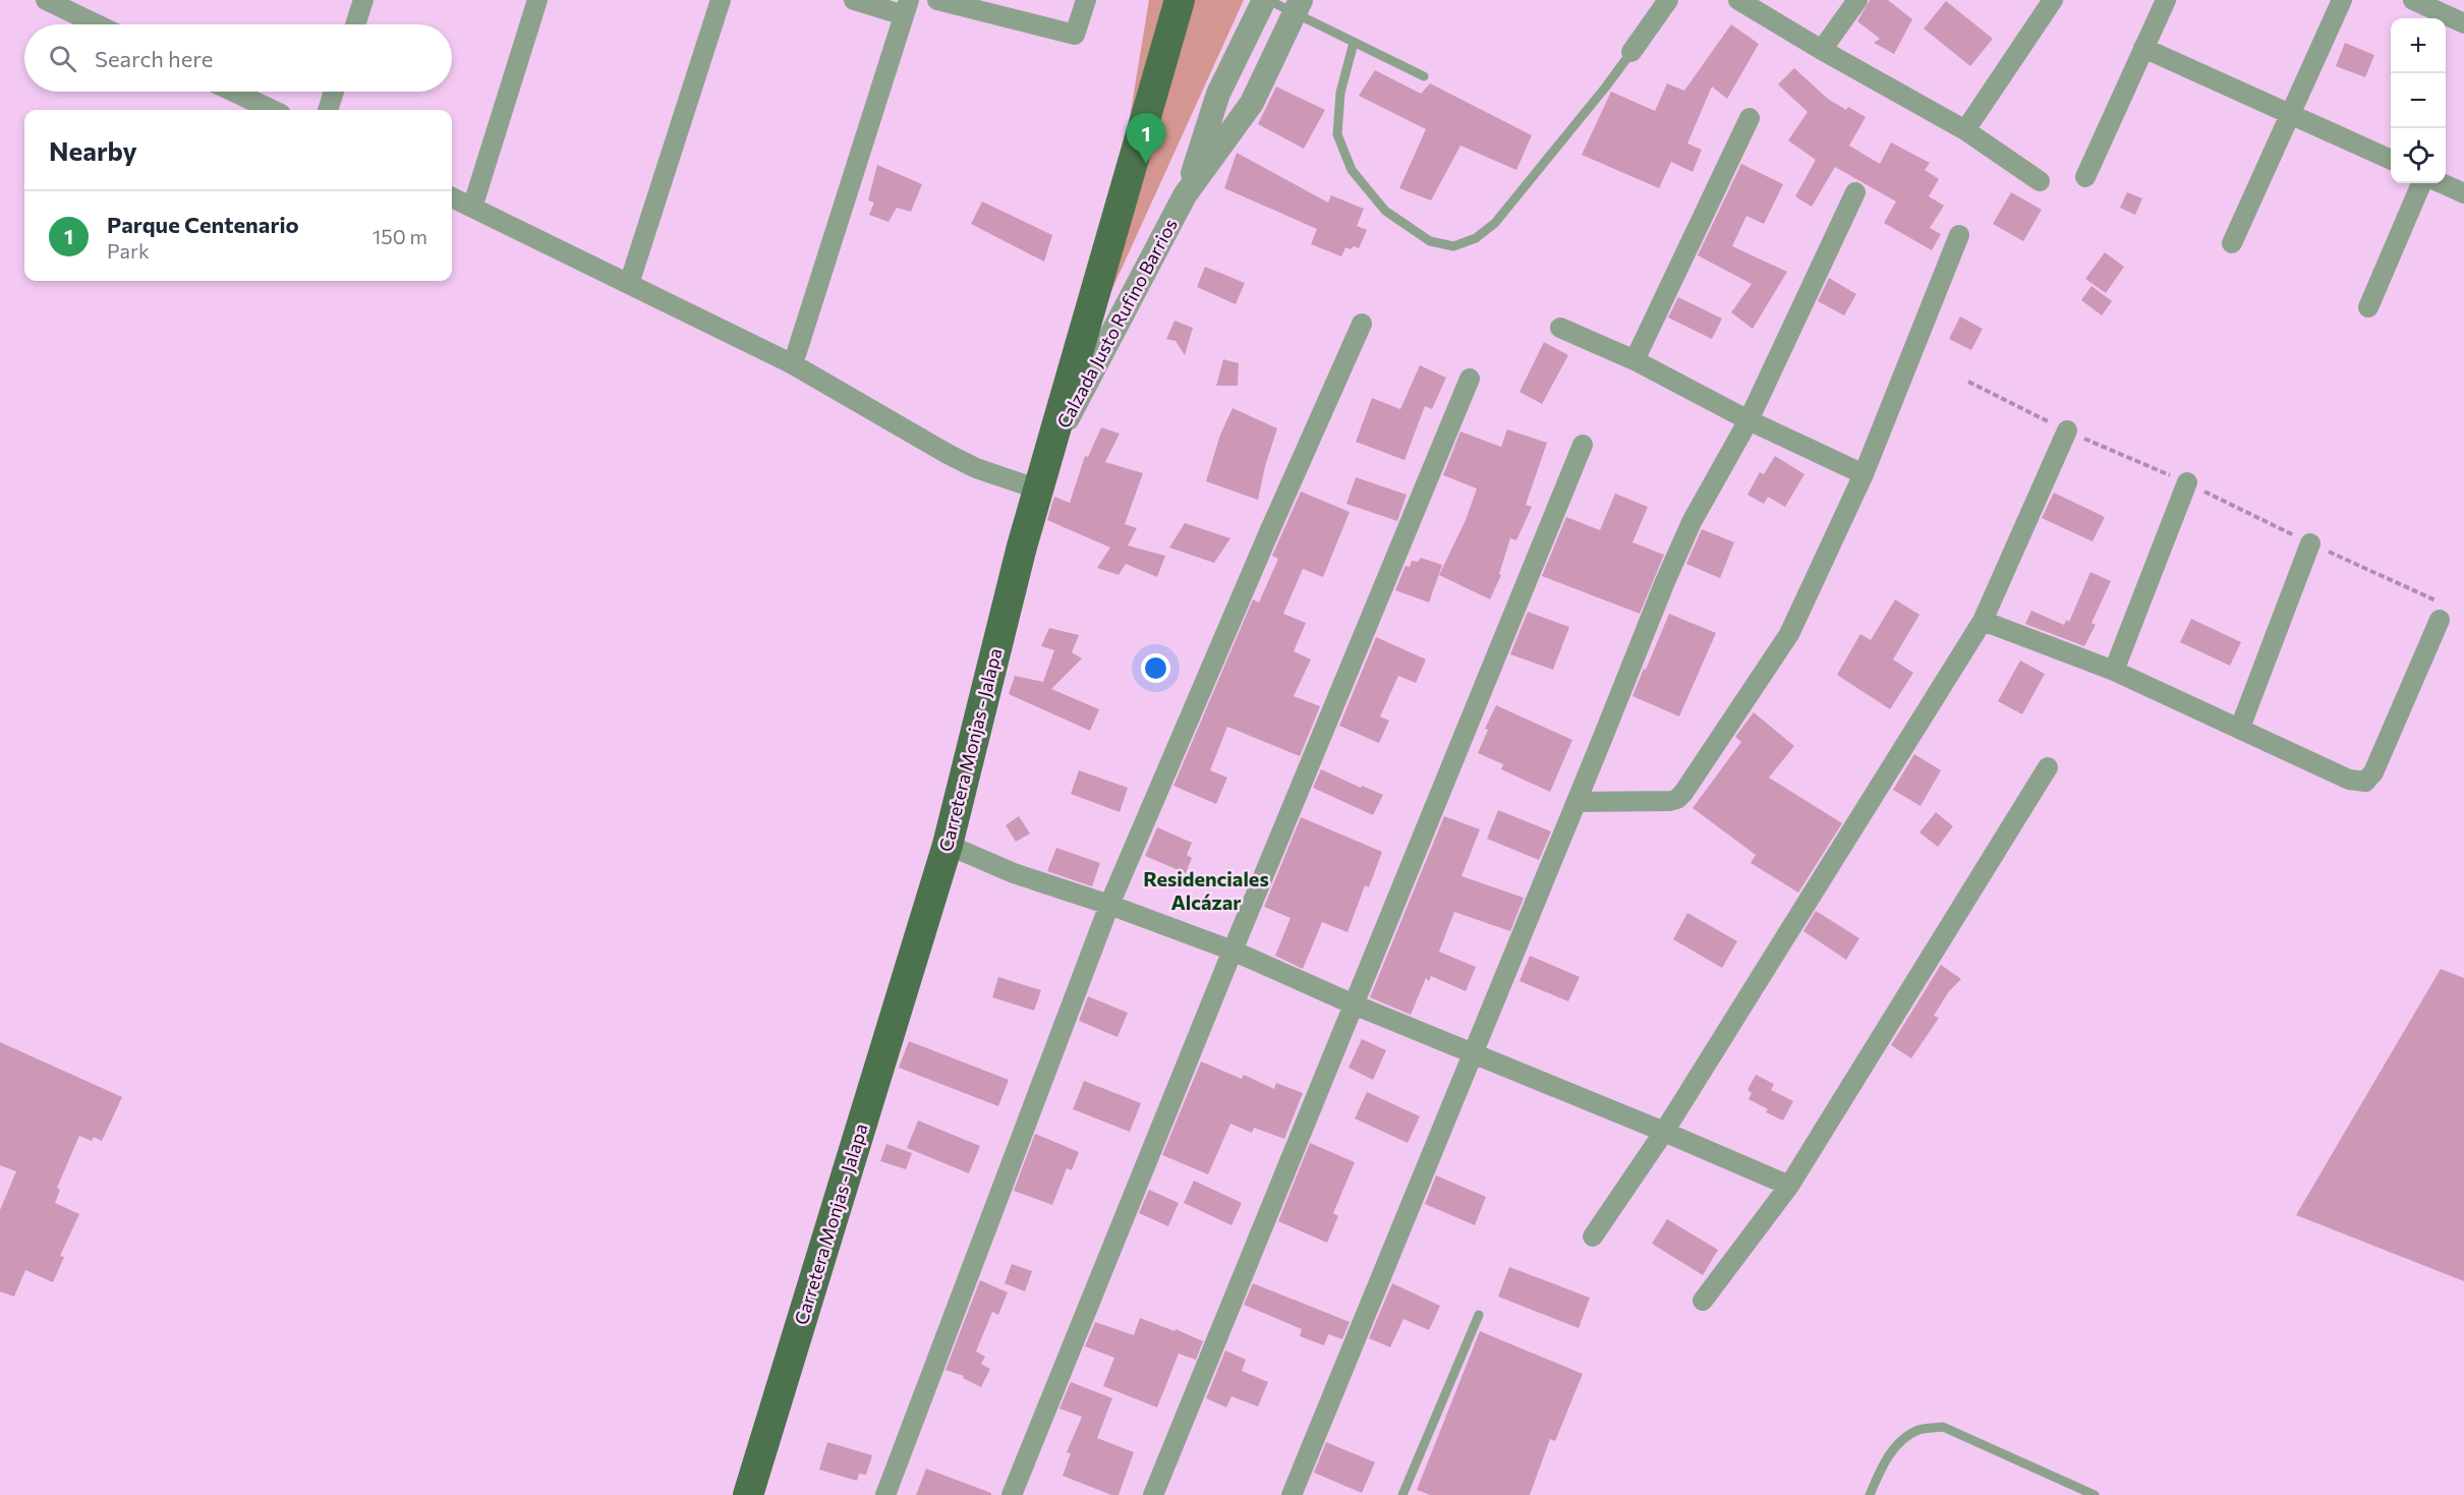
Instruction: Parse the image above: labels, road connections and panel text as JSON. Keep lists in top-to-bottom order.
{
  "streets": {
    "main road": ["Carretera Monjas - Jalapa"],
    "street": ["Calzada Justo Rufino Barrios"]
  },
  "crossings": [
    ["Calzada Justo Rufino Barrios", "Carretera Monjas - Jalapa"]
  ],
  "districts": ["Residenciales Alcázar"],
  "page": {
    "map_buttons": ["+", "−"],
    "search": "Search here",
    "heading": "Nearby",
    "pins": "1",
    "list": [
      {
        "mark": "1",
        "name": "Parque Centenario",
        "note": "Park",
        "value": "150 m"
      }
    ]
  }
}
